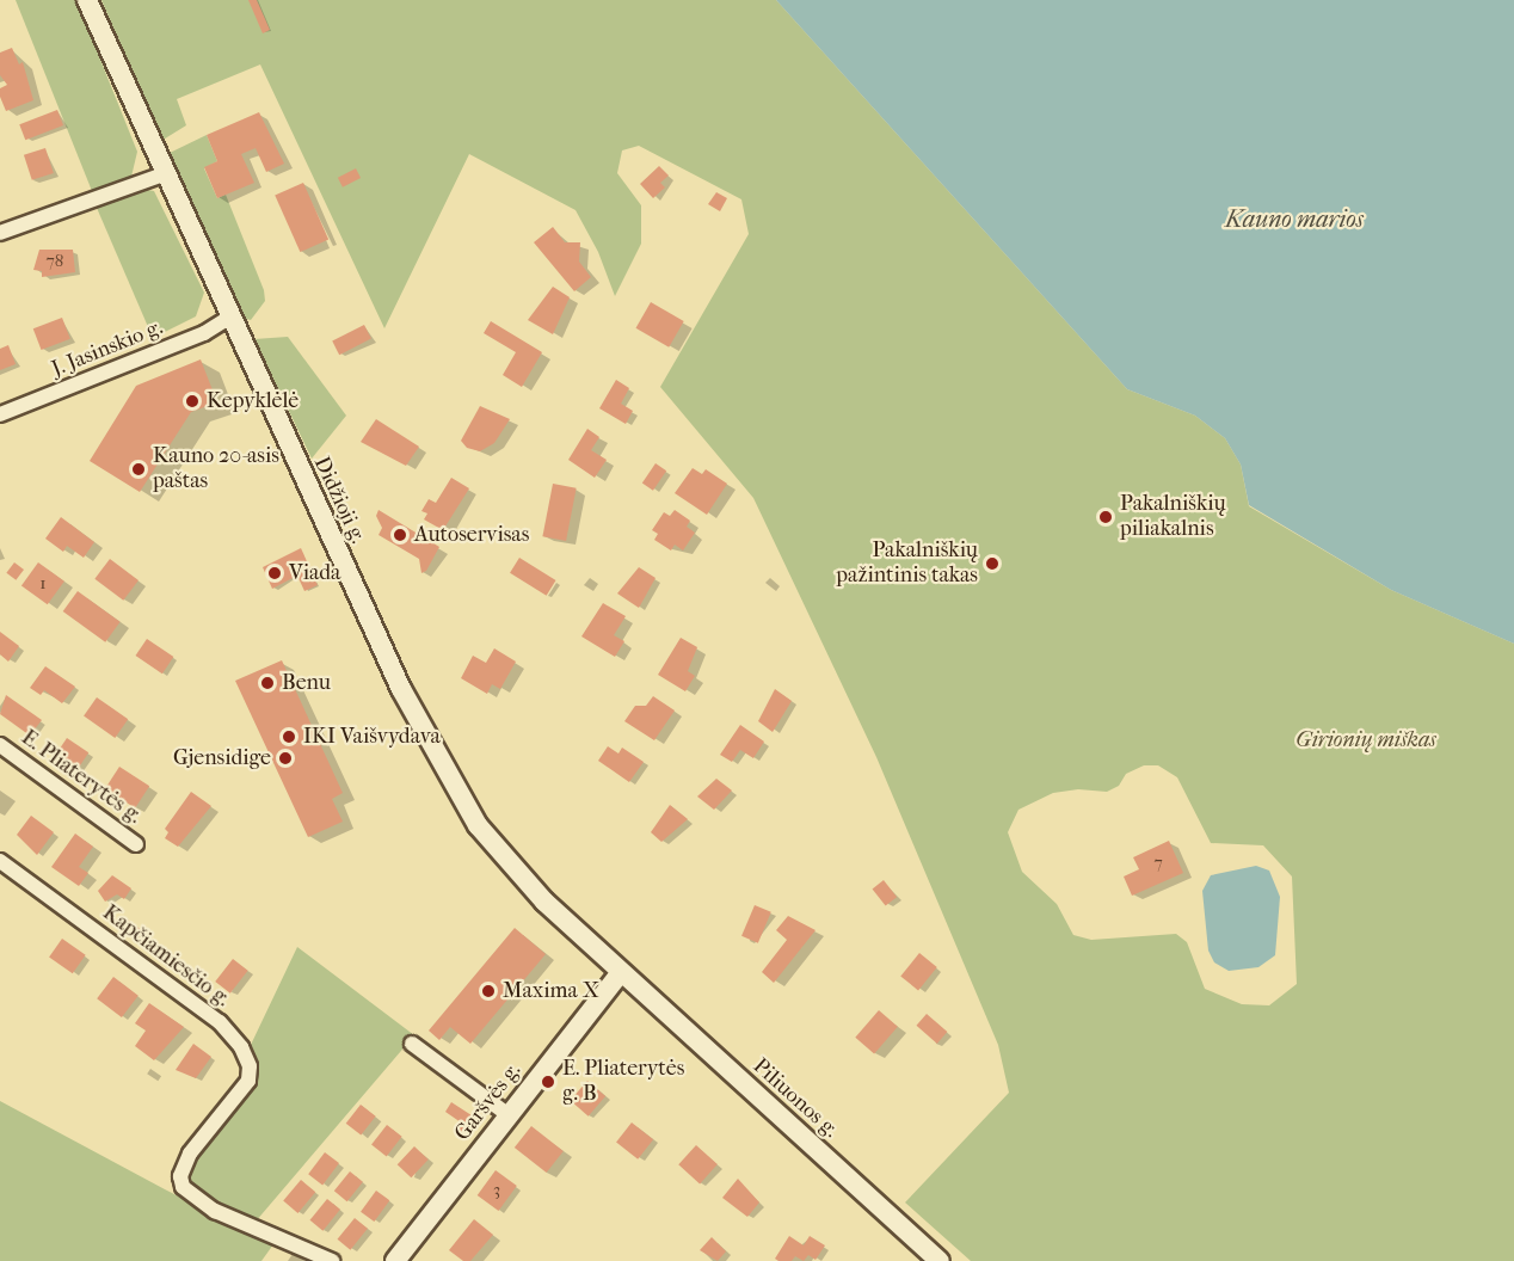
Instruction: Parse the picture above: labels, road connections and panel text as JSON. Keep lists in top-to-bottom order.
{
  "streets": {
    "main road": ["Didžioji g.", "Piliuonos g.", "Garšvės g."],
    "street": ["J. Jasinskio g.", "E. Pliaterytės g.", "Kapčiamiesčio g."]
  },
  "crossings": [
    ["J. Jasinskio g.", "Didžioji g."],
    ["Didžioji g.", "Piliuonos g."],
    ["Didžioji g.", "Garšvės g."],
    ["Piliuonos g.", "Garšvės g."]
  ],
  "water": ["Kauno marios"],
  "parks": ["Girionių miškas"],
  "places": [
    "Kepyklėlė",
    "Kauno 20-asis paštas",
    "Pakalniškių piliakalnis",
    "Autoservisas",
    "Pakalniškių pažintinis takas",
    "Viada",
    "Benu",
    "IKI Vaišvydava",
    "Gjensidige",
    "Maxima X",
    "E. Pliaterytės g. B"
  ],
  "house_numbers": [
    "78",
    "1",
    "7",
    "3"
  ]
}
